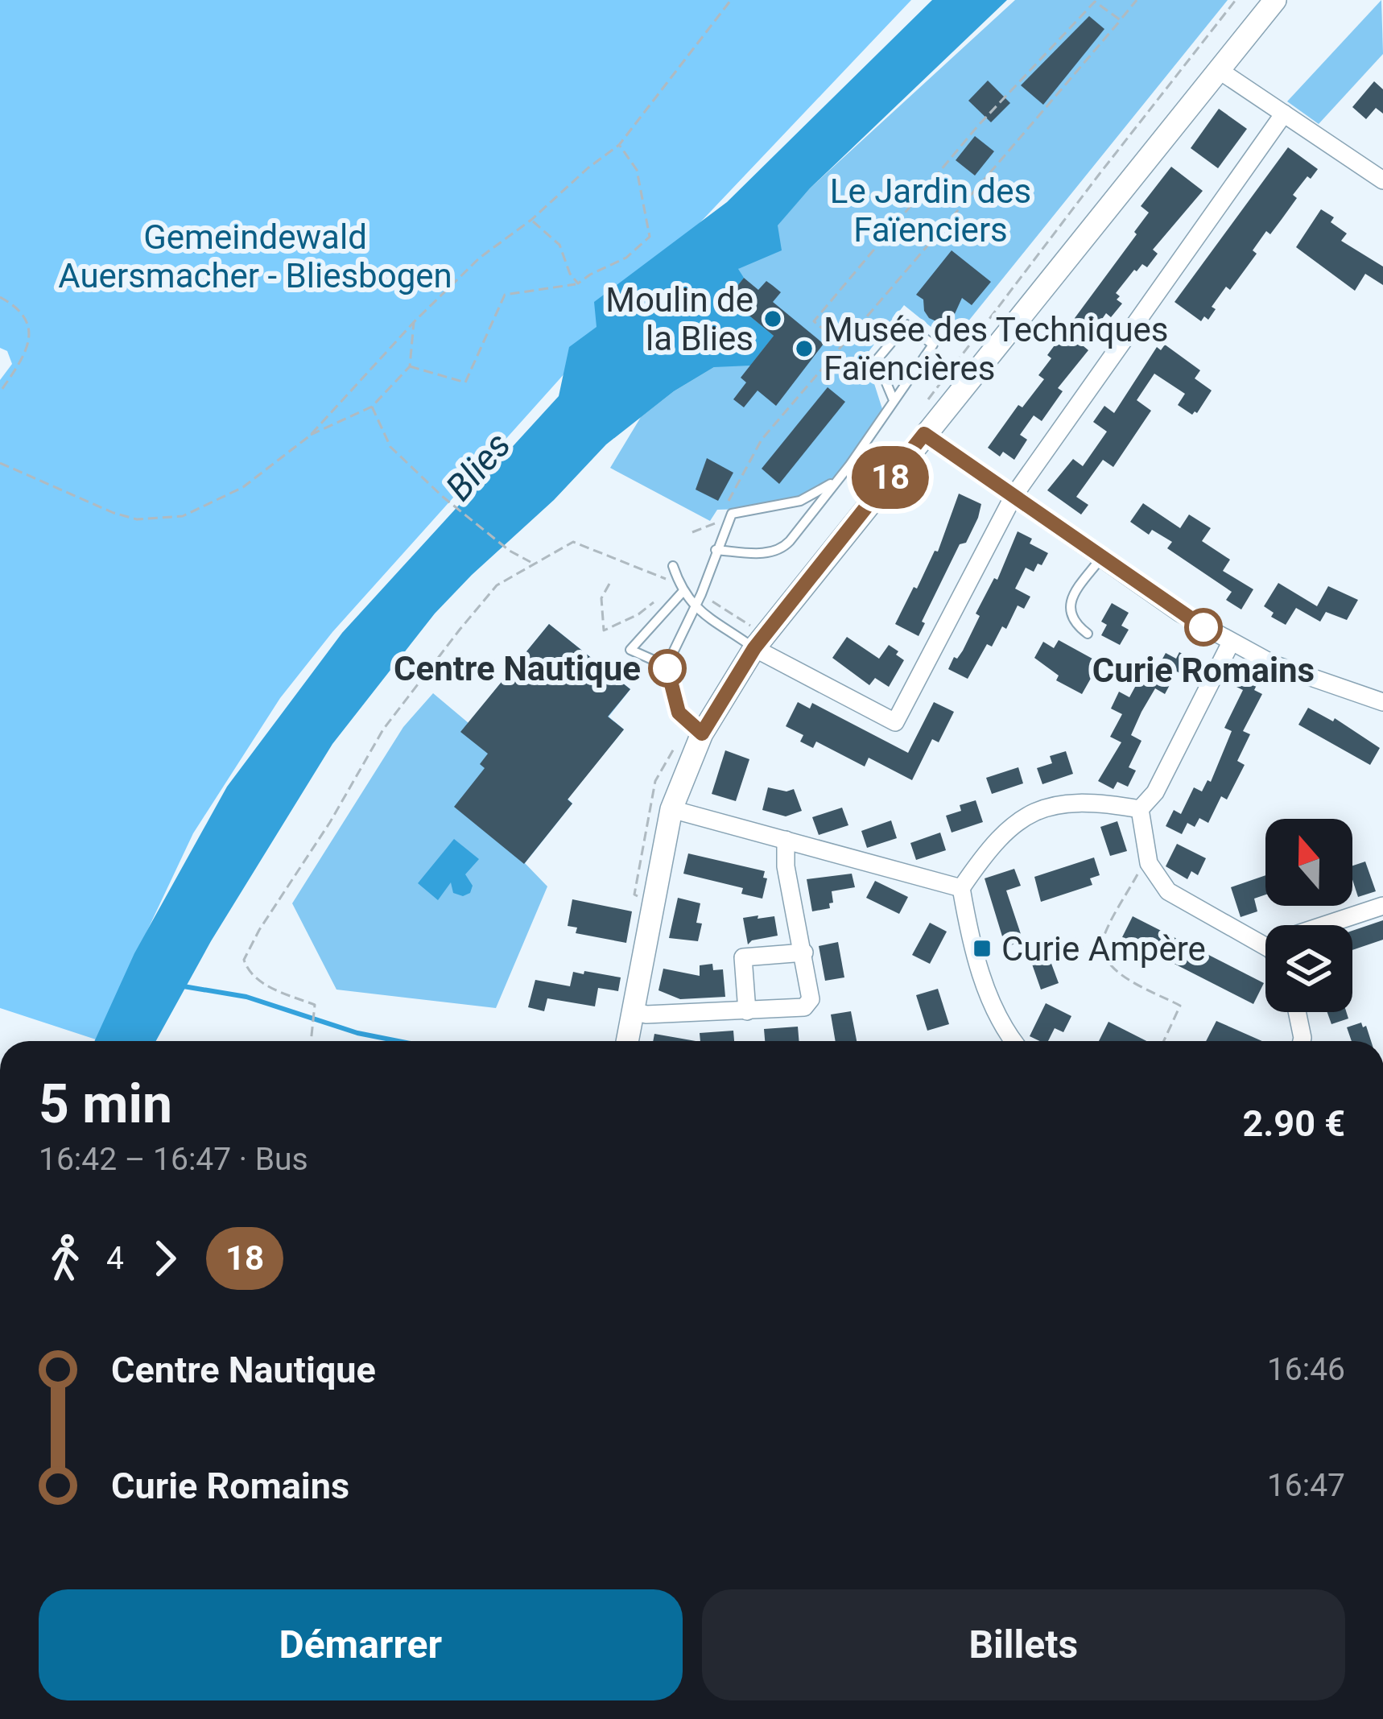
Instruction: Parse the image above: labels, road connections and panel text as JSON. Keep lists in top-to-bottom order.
{
  "water": ["Blies"],
  "parks": ["Le Jardin des Faïenciers", "Gemeindewald Auersmacher - Bliesbogen"],
  "places": {
    "other": [
      "Moulin de la Blies",
      "Musée des Techniques Faïencières",
      "Curie Romains",
      "Centre Nautique"
    ],
    "transit": ["Curie Ampère"]
  },
  "lines": ["bus line 18"],
  "north": "top",
  "page": {
    "on_map": "18",
    "heading": ["5 min", "16:42 – 16:47 · Bus", "2.90 €"],
    "legs": ["4", "18"],
    "list": [
      {
        "name": "Centre Nautique",
        "value": "16:46"
      },
      {
        "name": "Curie Romains",
        "value": "16:47"
      }
    ],
    "buttons": ["Démarrer", "Billets"]
  }
}
